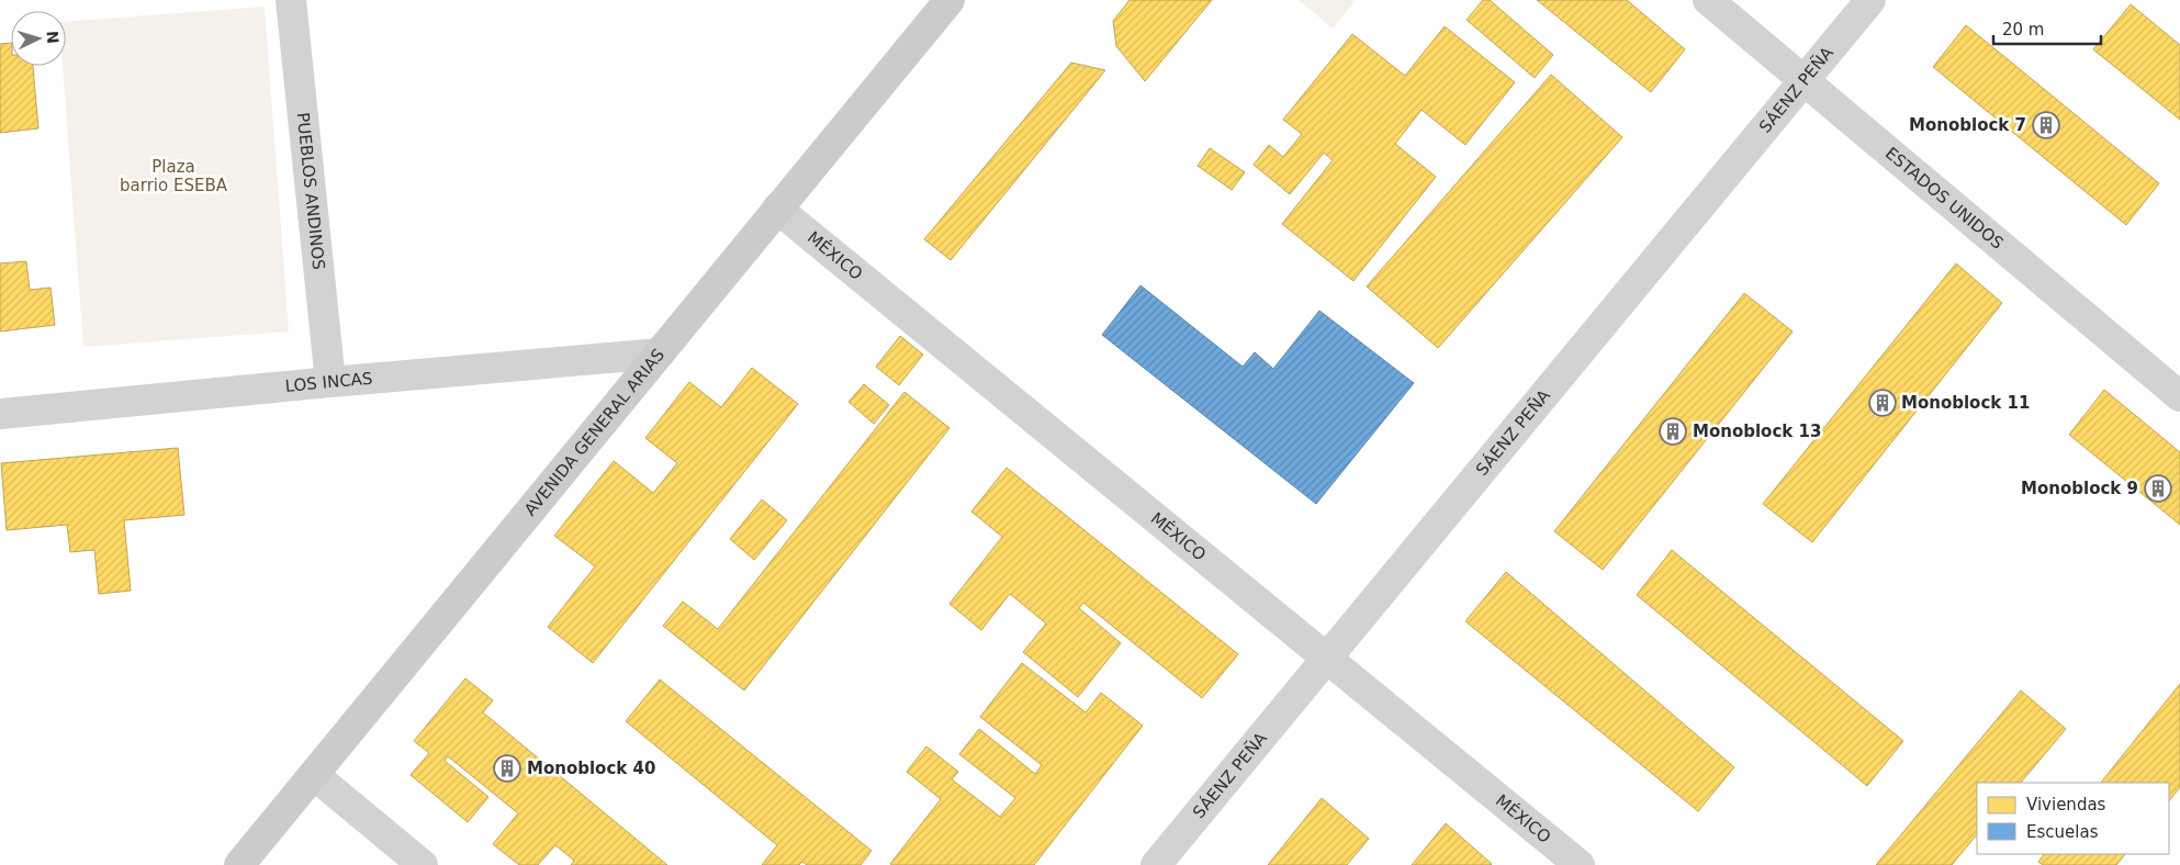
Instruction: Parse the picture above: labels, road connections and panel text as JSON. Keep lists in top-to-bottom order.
{
  "streets": {
    "main road": ["AVENIDA GENERAL ARIAS"],
    "street": [
      "SÁENZ PEÑA",
      "PUEBLOS ANDINOS",
      "ESTADOS UNIDOS",
      "MÉXICO",
      "LOS INCAS"
    ]
  },
  "crossings": [
    ["SÁENZ PEÑA", "ESTADOS UNIDOS"],
    ["SÁENZ PEÑA", "MÉXICO"],
    ["PUEBLOS ANDINOS", "LOS INCAS"],
    ["MÉXICO", "AVENIDA GENERAL ARIAS"],
    ["LOS INCAS", "AVENIDA GENERAL ARIAS"]
  ],
  "parks": ["Plaza barrio ESEBA"],
  "places": {
    "building": [
      "Monoblock 7",
      "Monoblock 11",
      "Monoblock 13",
      "Monoblock 9",
      "Monoblock 40"
    ]
  },
  "legend": ["Viviendas", "Escuelas"],
  "scale_bar": "20 m",
  "north": "right"
}
